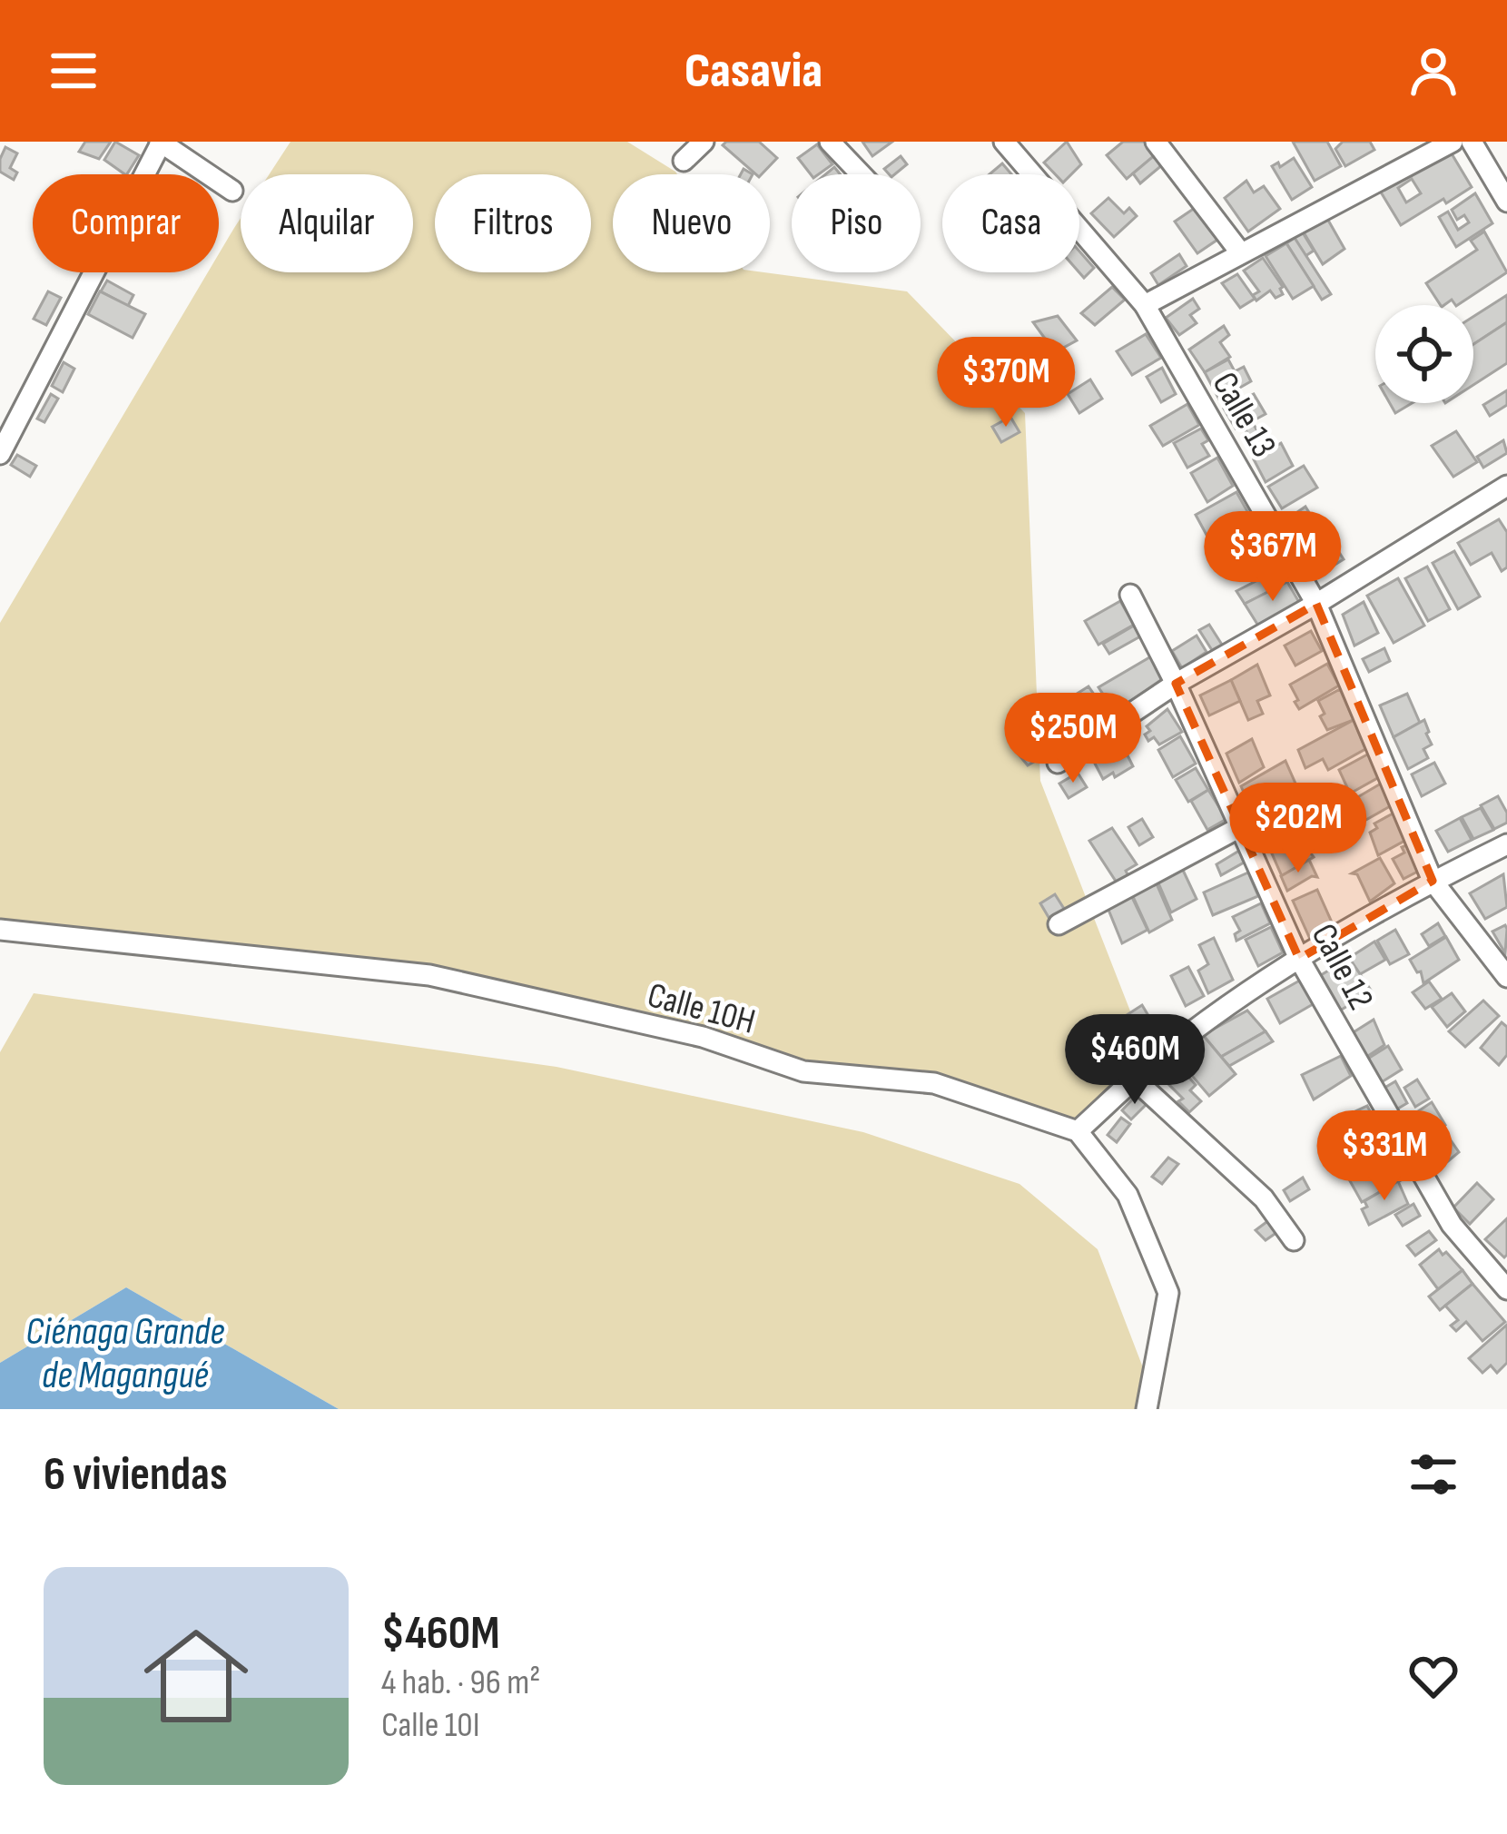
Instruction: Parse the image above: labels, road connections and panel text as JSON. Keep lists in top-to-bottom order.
{
  "streets": {
    "street": ["Calle 13", "Calle 12", "Calle 10H"]
  },
  "water": ["Ciénaga Grande de Magangué"],
  "page": {
    "header": "Casavia",
    "chip": [
      "Comprar",
      "Alquilar",
      "Filtros",
      "Nuevo",
      "Piso",
      "Casa"
    ],
    "price": [
      "$370M",
      "$367M",
      "$250M",
      "$202M",
      "$460M",
      "$331M"
    ],
    "heading": "6 viviendas",
    "list": [
      {
        "name": "$460M",
        "note": "4 hab. · 96 m² · Calle 10I"
      }
    ]
  }
}
